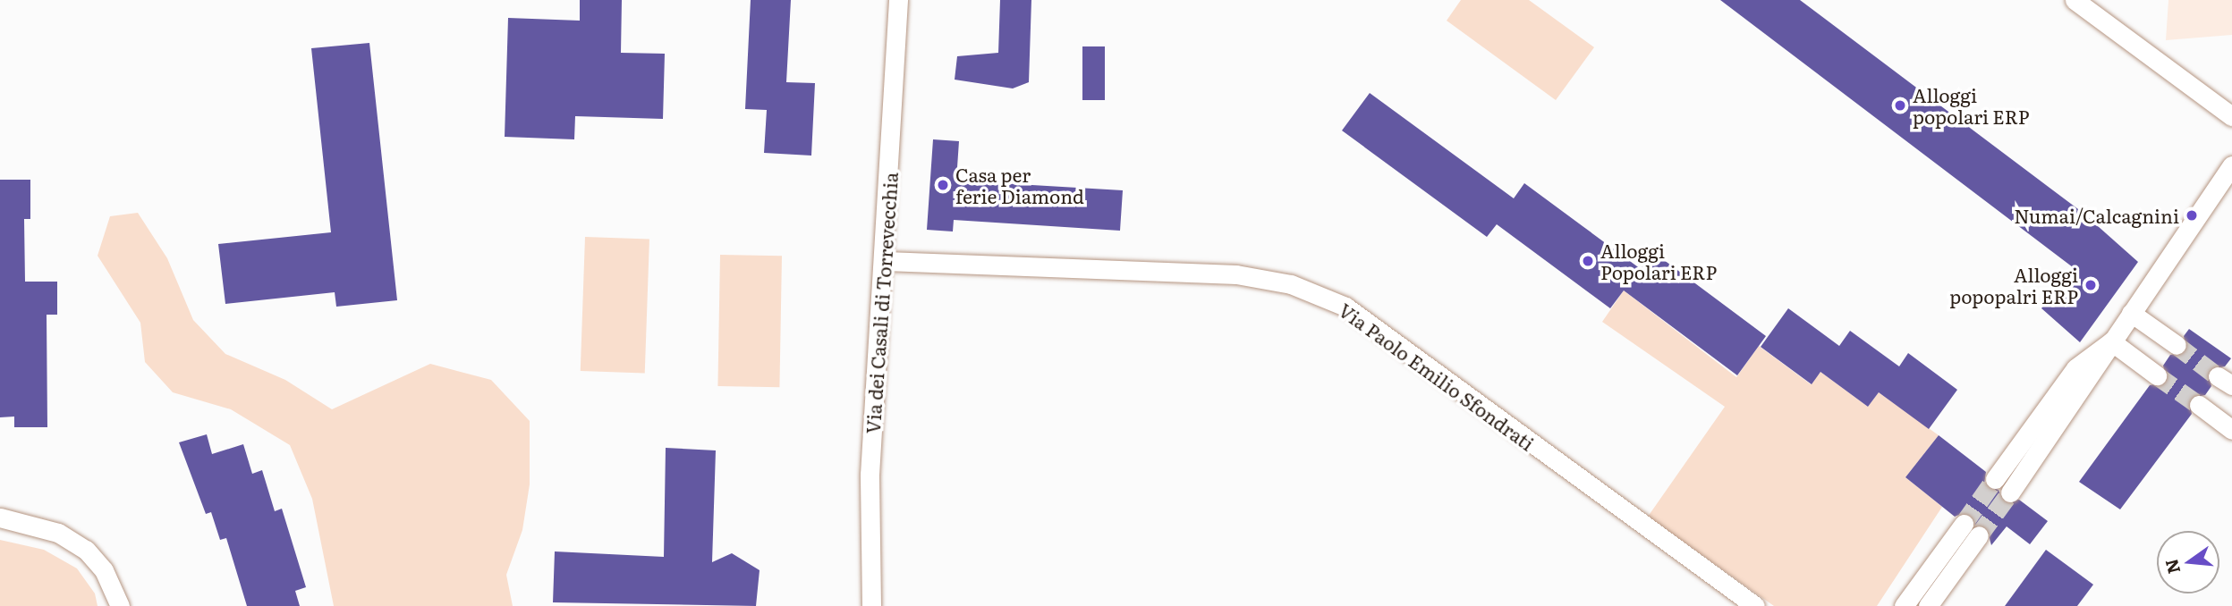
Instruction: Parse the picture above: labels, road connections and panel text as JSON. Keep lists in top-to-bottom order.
{
  "streets": {
    "street": ["Via dei Casali di Torrevecchia", "Via Paolo Emilio Sfondrati"]
  },
  "crossings": [
    ["Via dei Casali di Torrevecchia", "Via Paolo Emilio Sfondrati"]
  ],
  "places": [
    "Alloggi popolari ERP",
    "Casa per ferie Diamond",
    "Numai/Calcagnini",
    "Alloggi Popolari ERP",
    "Alloggi popopalri ERP"
  ],
  "north": "left"
}
